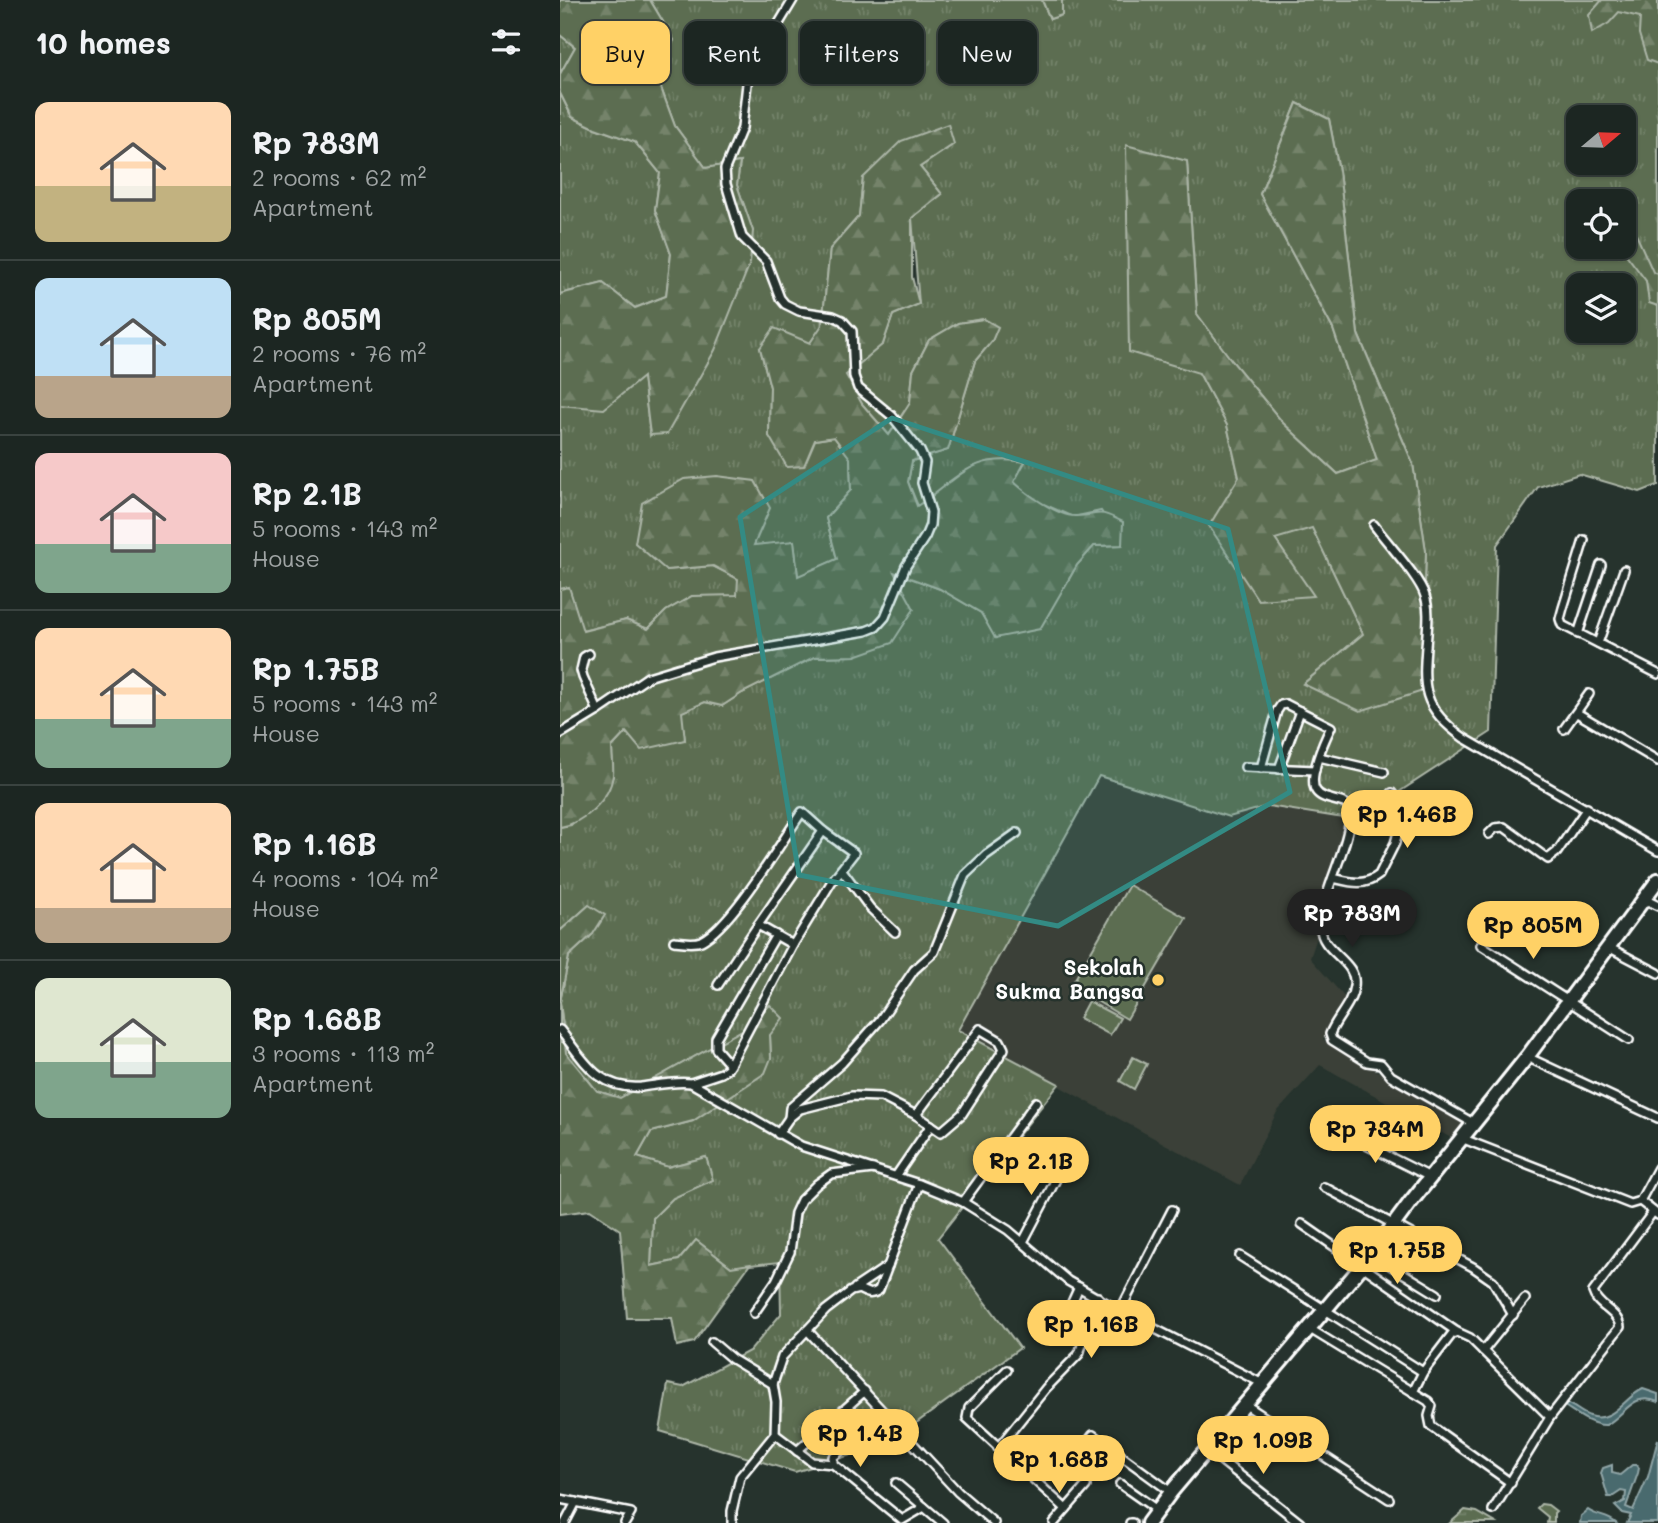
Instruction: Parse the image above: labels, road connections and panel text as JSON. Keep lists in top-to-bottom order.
{
  "places": ["Sekolah Sukma Bangsa"],
  "north": "right",
  "page": {
    "heading": "10 homes",
    "chip": [
      "Buy",
      "Rent",
      "Filters",
      "New"
    ],
    "list": [
      {
        "name": "Rp 783M",
        "note": "2 rooms · 62 m² · Apartment"
      },
      {
        "name": "Rp 805M",
        "note": "2 rooms · 76 m² · Apartment"
      },
      {
        "name": "Rp 2.1B",
        "note": "5 rooms · 143 m² · House"
      },
      {
        "name": "Rp 1.75B",
        "note": "5 rooms · 143 m² · House"
      },
      {
        "name": "Rp 1.16B",
        "note": "4 rooms · 104 m² · House"
      },
      {
        "name": "Rp 1.68B",
        "note": "3 rooms · 113 m² · Apartment"
      }
    ],
    "price": [
      "Rp 1.46B",
      "Rp 783M",
      "Rp 805M",
      "Rp 734M",
      "Rp 2.1B",
      "Rp 1.75B",
      "Rp 1.16B",
      "Rp 1.4B",
      "Rp 1.09B",
      "Rp 1.68B"
    ]
  }
}
